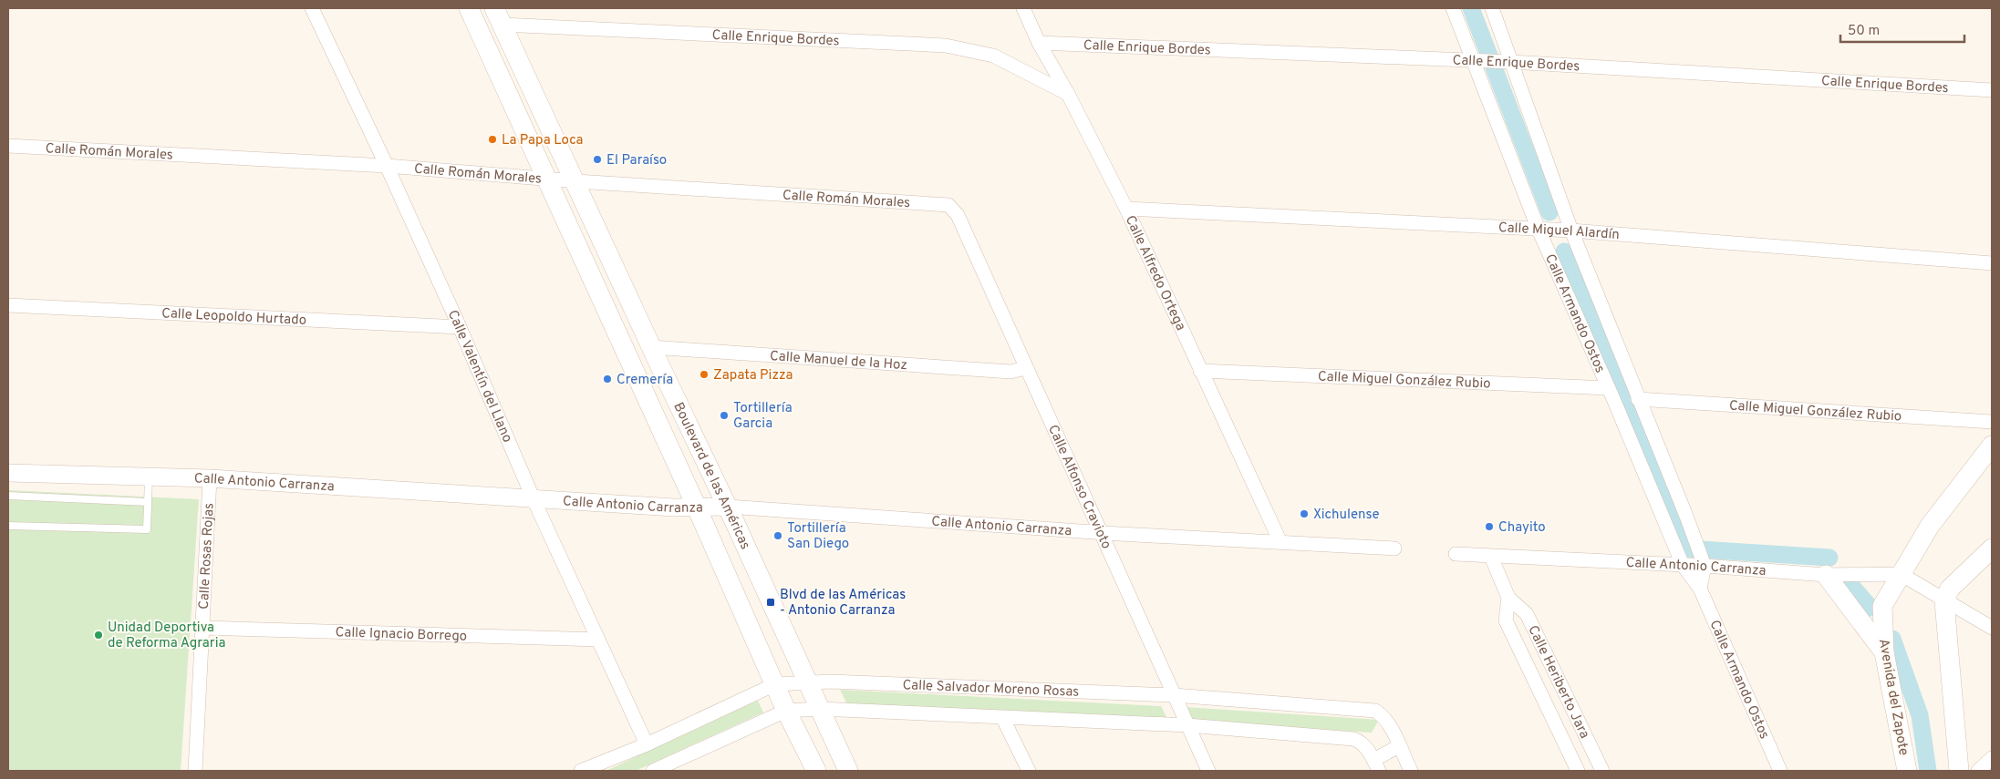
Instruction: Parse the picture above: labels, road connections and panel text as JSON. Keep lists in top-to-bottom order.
{
  "streets": {
    "main road": ["Boulevard de las Américas", "Avenida del Zapote"],
    "street": [
      "Calle Enrique Bordes",
      "Calle Román Morales",
      "Calle Miguel Alardín",
      "Calle Alfredo Ortega",
      "Calle Armando Ostos",
      "Calle Leopoldo Hurtado",
      "Calle Manuel de la Hoz",
      "Calle Valentín del Llano",
      "Calle Miguel González Rubio",
      "Calle Antonio Carranza",
      "Calle Alfonso Cravioto",
      "Calle Rosas Rojas",
      "Calle Ignacio Borrego",
      "Calle Heriberto Jara",
      "Calle Salvador Moreno Rosas"
    ]
  },
  "crossings": [
    ["Calle Enrique Bordes", "Calle Alfredo Ortega"],
    ["Calle Enrique Bordes", "Calle Armando Ostos"],
    ["Calle Enrique Bordes", "Boulevard de las Américas"],
    ["Calle Román Morales", "Calle Valentín del Llano"],
    ["Calle Román Morales", "Boulevard de las Américas"],
    ["Calle Román Morales", "Calle Alfonso Cravioto"],
    ["Calle Miguel Alardín", "Calle Alfredo Ortega"],
    ["Calle Miguel Alardín", "Calle Armando Ostos"],
    ["Calle Alfredo Ortega", "Calle Miguel González Rubio"],
    ["Calle Alfredo Ortega", "Calle Antonio Carranza"],
    ["Calle Armando Ostos", "Calle Miguel González Rubio"],
    ["Calle Armando Ostos", "Calle Antonio Carranza"],
    ["Calle Leopoldo Hurtado", "Calle Valentín del Llano"],
    ["Calle Manuel de la Hoz", "Boulevard de las Américas"],
    ["Calle Manuel de la Hoz", "Calle Alfonso Cravioto"],
    ["Calle Valentín del Llano", "Calle Antonio Carranza"],
    ["Calle Valentín del Llano", "Calle Ignacio Borrego"],
    ["Calle Valentín del Llano", "Calle Salvador Moreno Rosas"],
    ["Boulevard de las Américas", "Calle Antonio Carranza"],
    ["Boulevard de las Américas", "Calle Salvador Moreno Rosas"],
    ["Calle Antonio Carranza", "Calle Alfonso Cravioto"],
    ["Calle Antonio Carranza", "Calle Rosas Rojas"],
    ["Calle Antonio Carranza", "Calle Heriberto Jara"],
    ["Calle Antonio Carranza", "Avenida del Zapote"],
    ["Calle Alfonso Cravioto", "Calle Salvador Moreno Rosas"],
    ["Calle Rosas Rojas", "Calle Ignacio Borrego"]
  ],
  "places": {
    "other": [
      "La Papa Loca",
      "El Paraíso",
      "Zapata Pizza",
      "Cremería",
      "Tortillería Garcia",
      "Xichulense",
      "Chayito",
      "Tortillería San Diego",
      "Unidad Deportiva de Reforma Agraria"
    ],
    "transit": ["Blvd de las Américas - Antonio Carranza"]
  },
  "scale_bar": "50 m"
}
